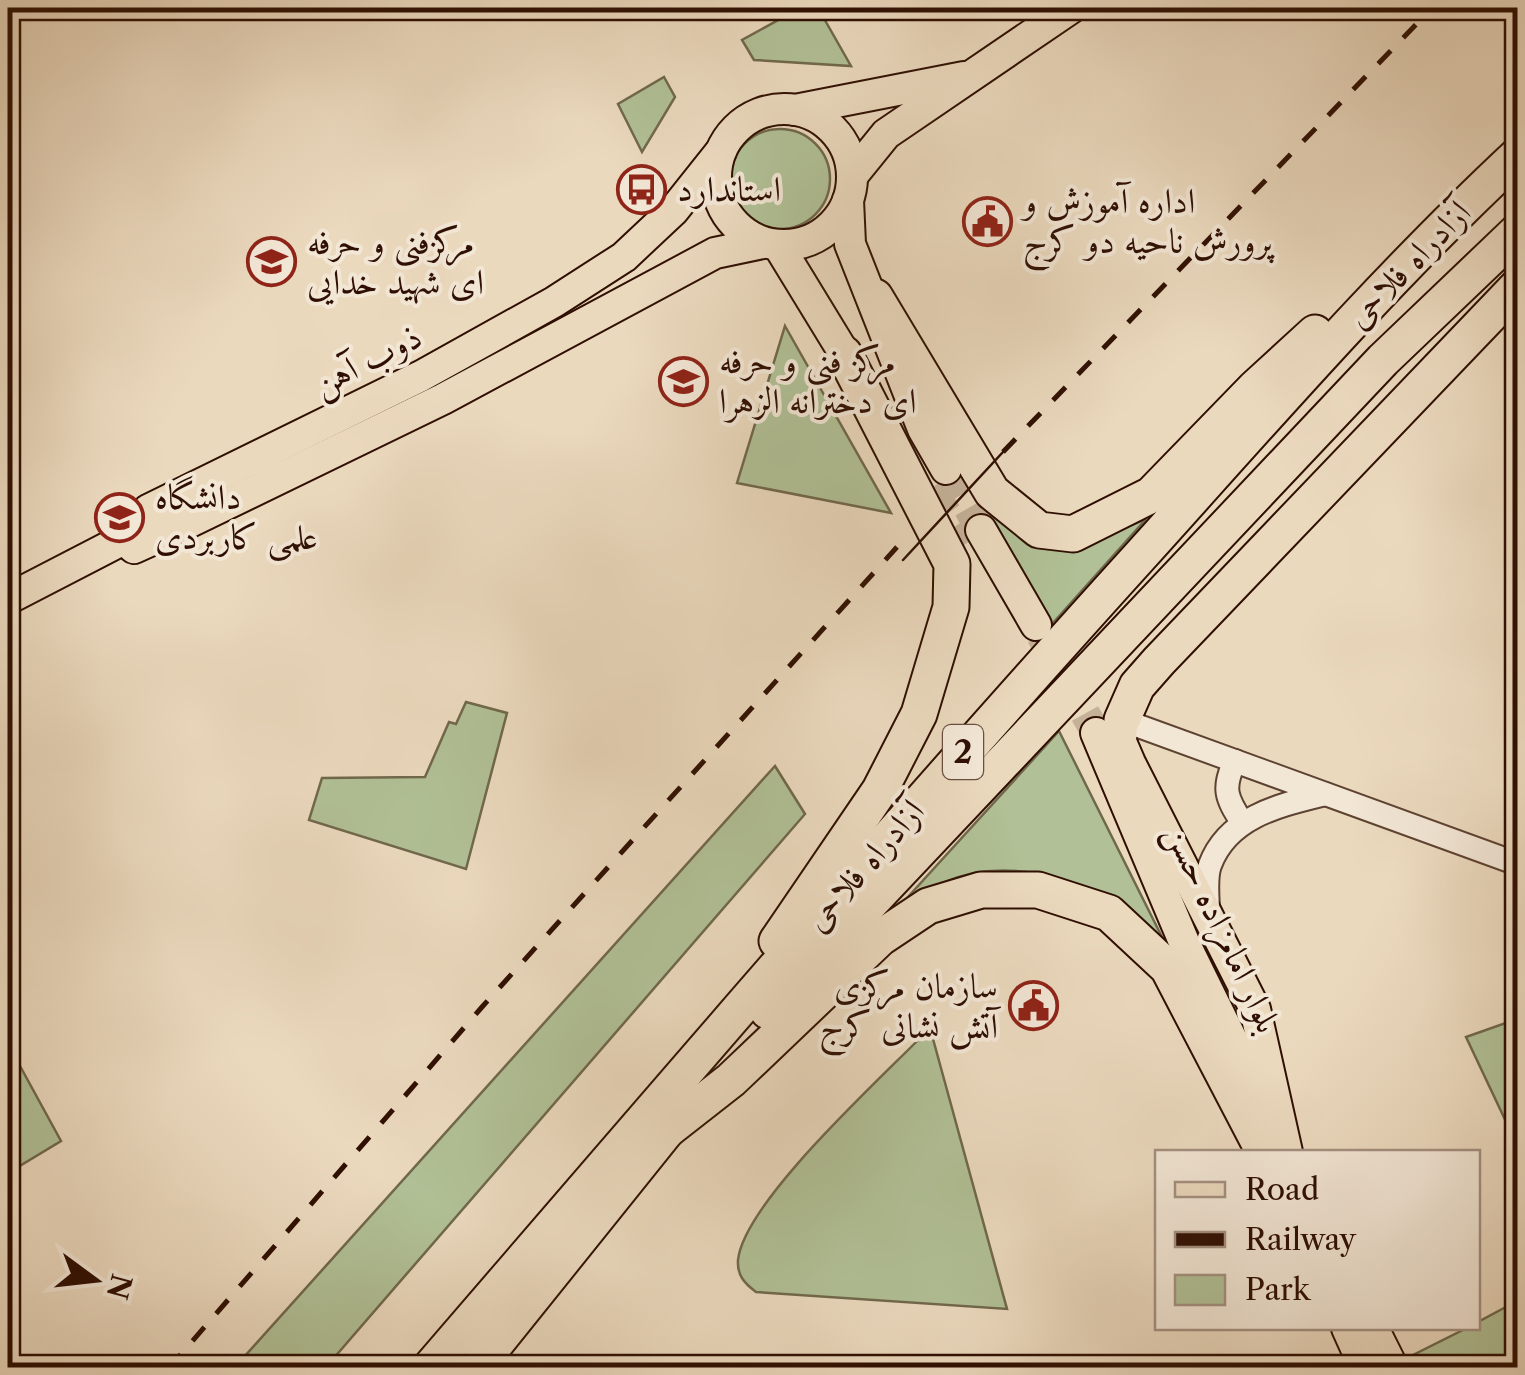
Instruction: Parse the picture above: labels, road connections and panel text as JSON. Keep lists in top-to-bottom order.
{
  "streets": {
    "highway": ["آزادراه فلاحی", "2"],
    "main road": ["ذوب آهن", "بلوار امامزاده حسن"]
  },
  "places": {
    "bus stop": ["استاندارد"],
    "public building": ["اداره آموزش و پرورش ناحیه دو کرج", "سازمان مرکزی آتش نشانی کرج"],
    "school or university": ["مرکزفنی و حرفه ای شهید خدایی", "مرکز فنی و حرفه ای دخترانه الزهرا", "دانشگاه علمی کاربردی"]
  },
  "legend": ["Road", "Railway", "Park"],
  "north": "right"
}
